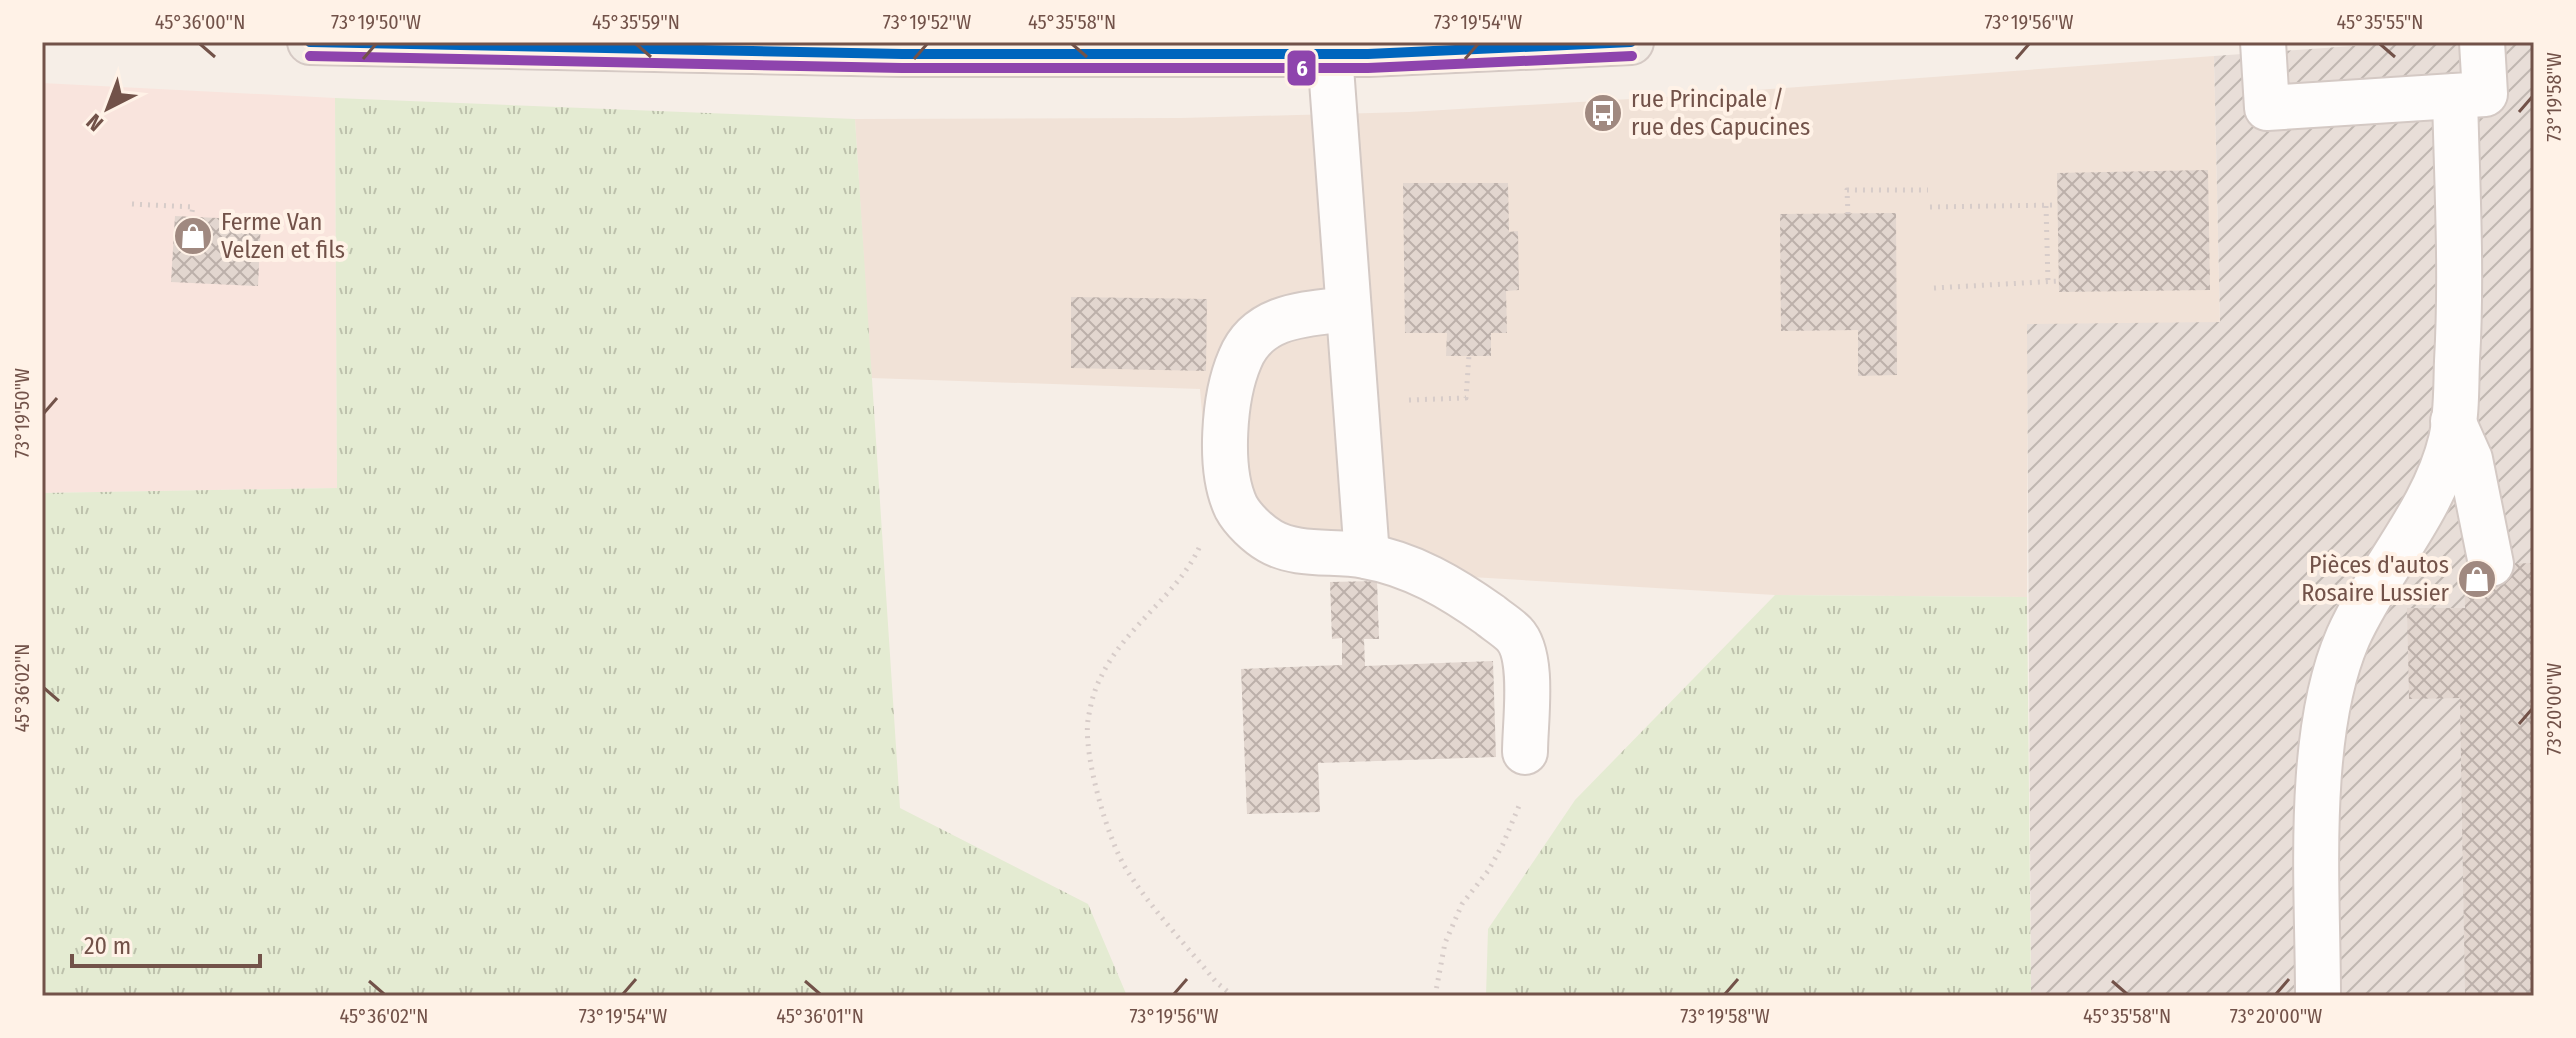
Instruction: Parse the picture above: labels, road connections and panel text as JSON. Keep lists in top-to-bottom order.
{
  "places": {
    "bus stop": ["rue Principale / rue des Capucines"],
    "shop": ["Ferme Van Velzen et fils", "Pièces d'autos Rosaire Lussier"]
  },
  "lines": ["transit line 6"],
  "scale_bar": "20 m",
  "north": "bottom left",
  "coordinates": [
    "45°36'00\"N",
    "73°19'50\"W",
    "45°35'59\"N",
    "73°19'52\"W",
    "45°35'58\"N",
    "73°19'54\"W",
    "73°19'56\"W",
    "45°35'55\"N",
    "73°19'58\"W",
    "45°36'02\"N",
    "73°20'00\"W",
    "45°36'01\"N"
  ]
}
